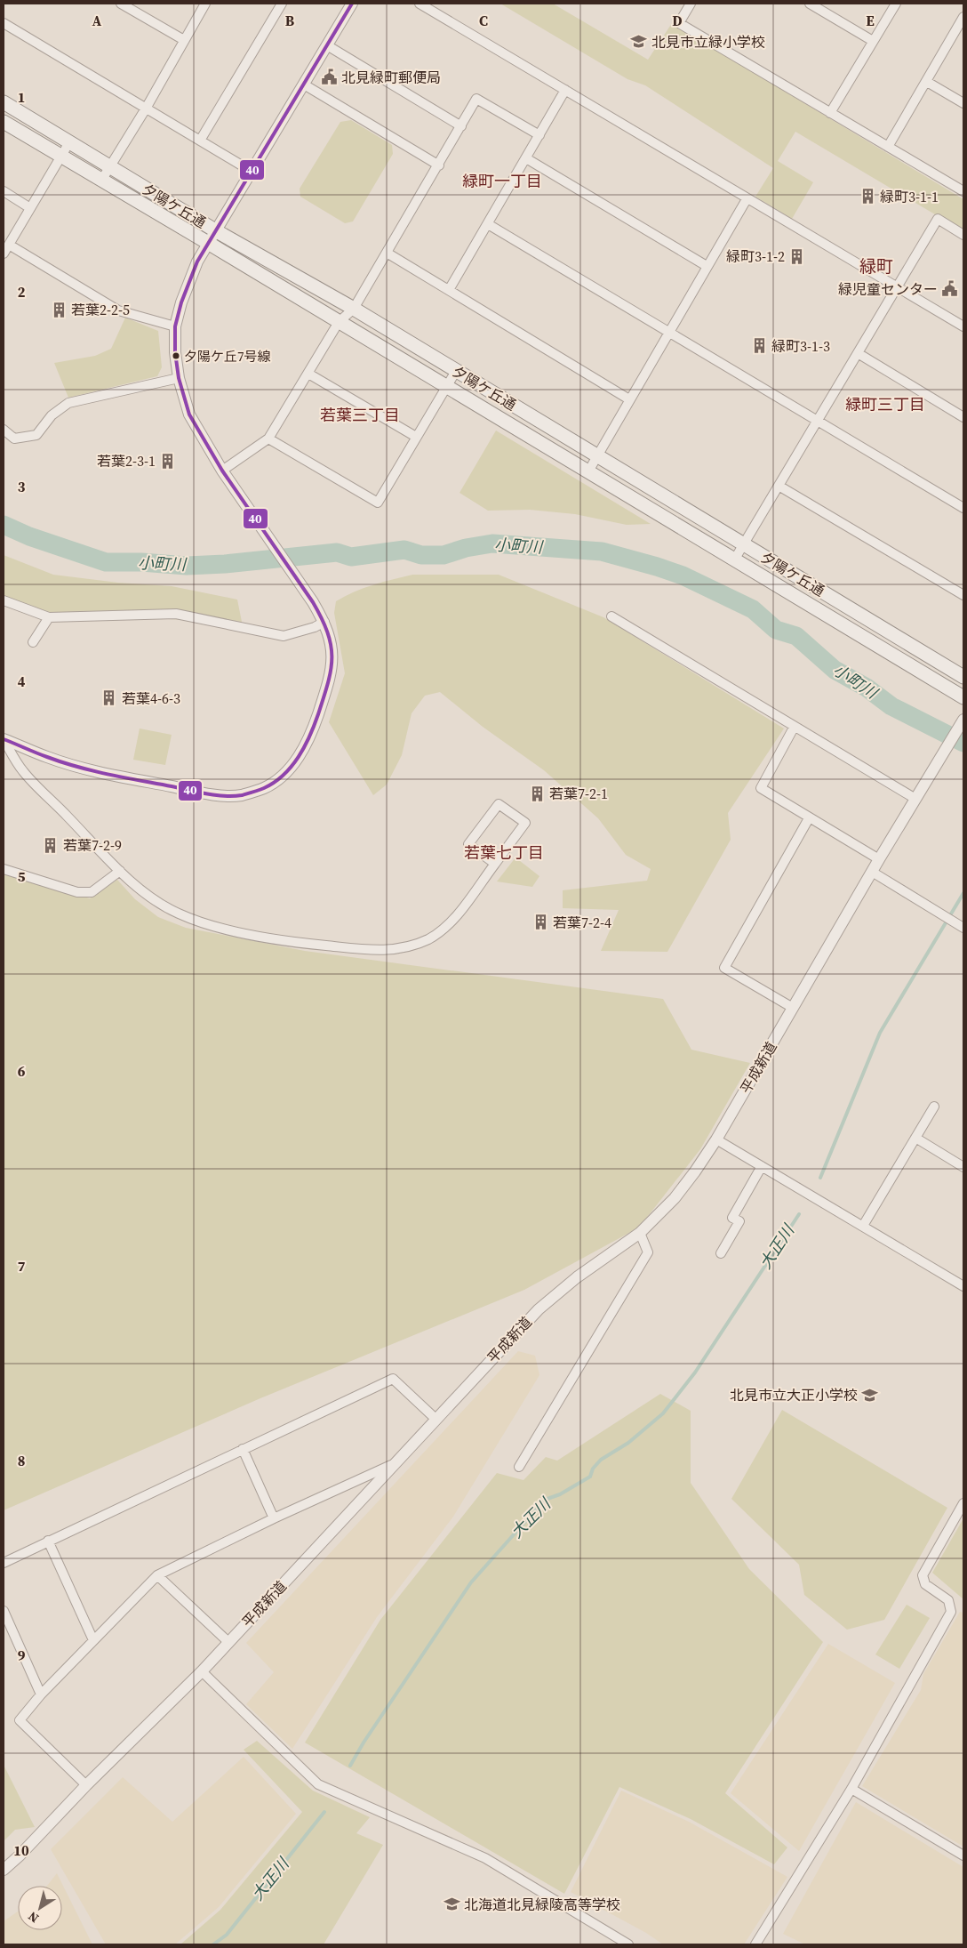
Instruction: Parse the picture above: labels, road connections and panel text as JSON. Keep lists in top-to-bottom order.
{
  "streets": {
    "main road": ["夕陽ケ丘通"],
    "street": ["平成新道"]
  },
  "districts": [
    "緑町一丁目",
    "緑町",
    "緑町三丁目",
    "若葉三丁目",
    "若葉七丁目"
  ],
  "water": ["小町川", "大正川"],
  "places": {
    "school or university": ["北見市立緑小学校", "北見市立大正小学校", "北海道北見緑陵高等学校"],
    "public building": ["北見緑町郵便局", "緑児童センター"],
    "building": [
      "緑町3-1-1",
      "緑町3-1-2",
      "若葉2-2-5",
      "緑町3-1-3",
      "若葉2-3-1",
      "若葉4-6-3",
      "若葉7-2-1",
      "若葉7-2-9",
      "若葉7-2-4"
    ],
    "other": ["夕陽ケ丘7号線"]
  },
  "lines": ["transit line 40"],
  "north": "bottom left",
  "grid": {
    "columns": [
      "A",
      "B",
      "C",
      "D",
      "E"
    ],
    "rows": [
      "1",
      "2",
      "3",
      "4",
      "5",
      "6",
      "7",
      "8",
      "9",
      "10"
    ]
  }
}
